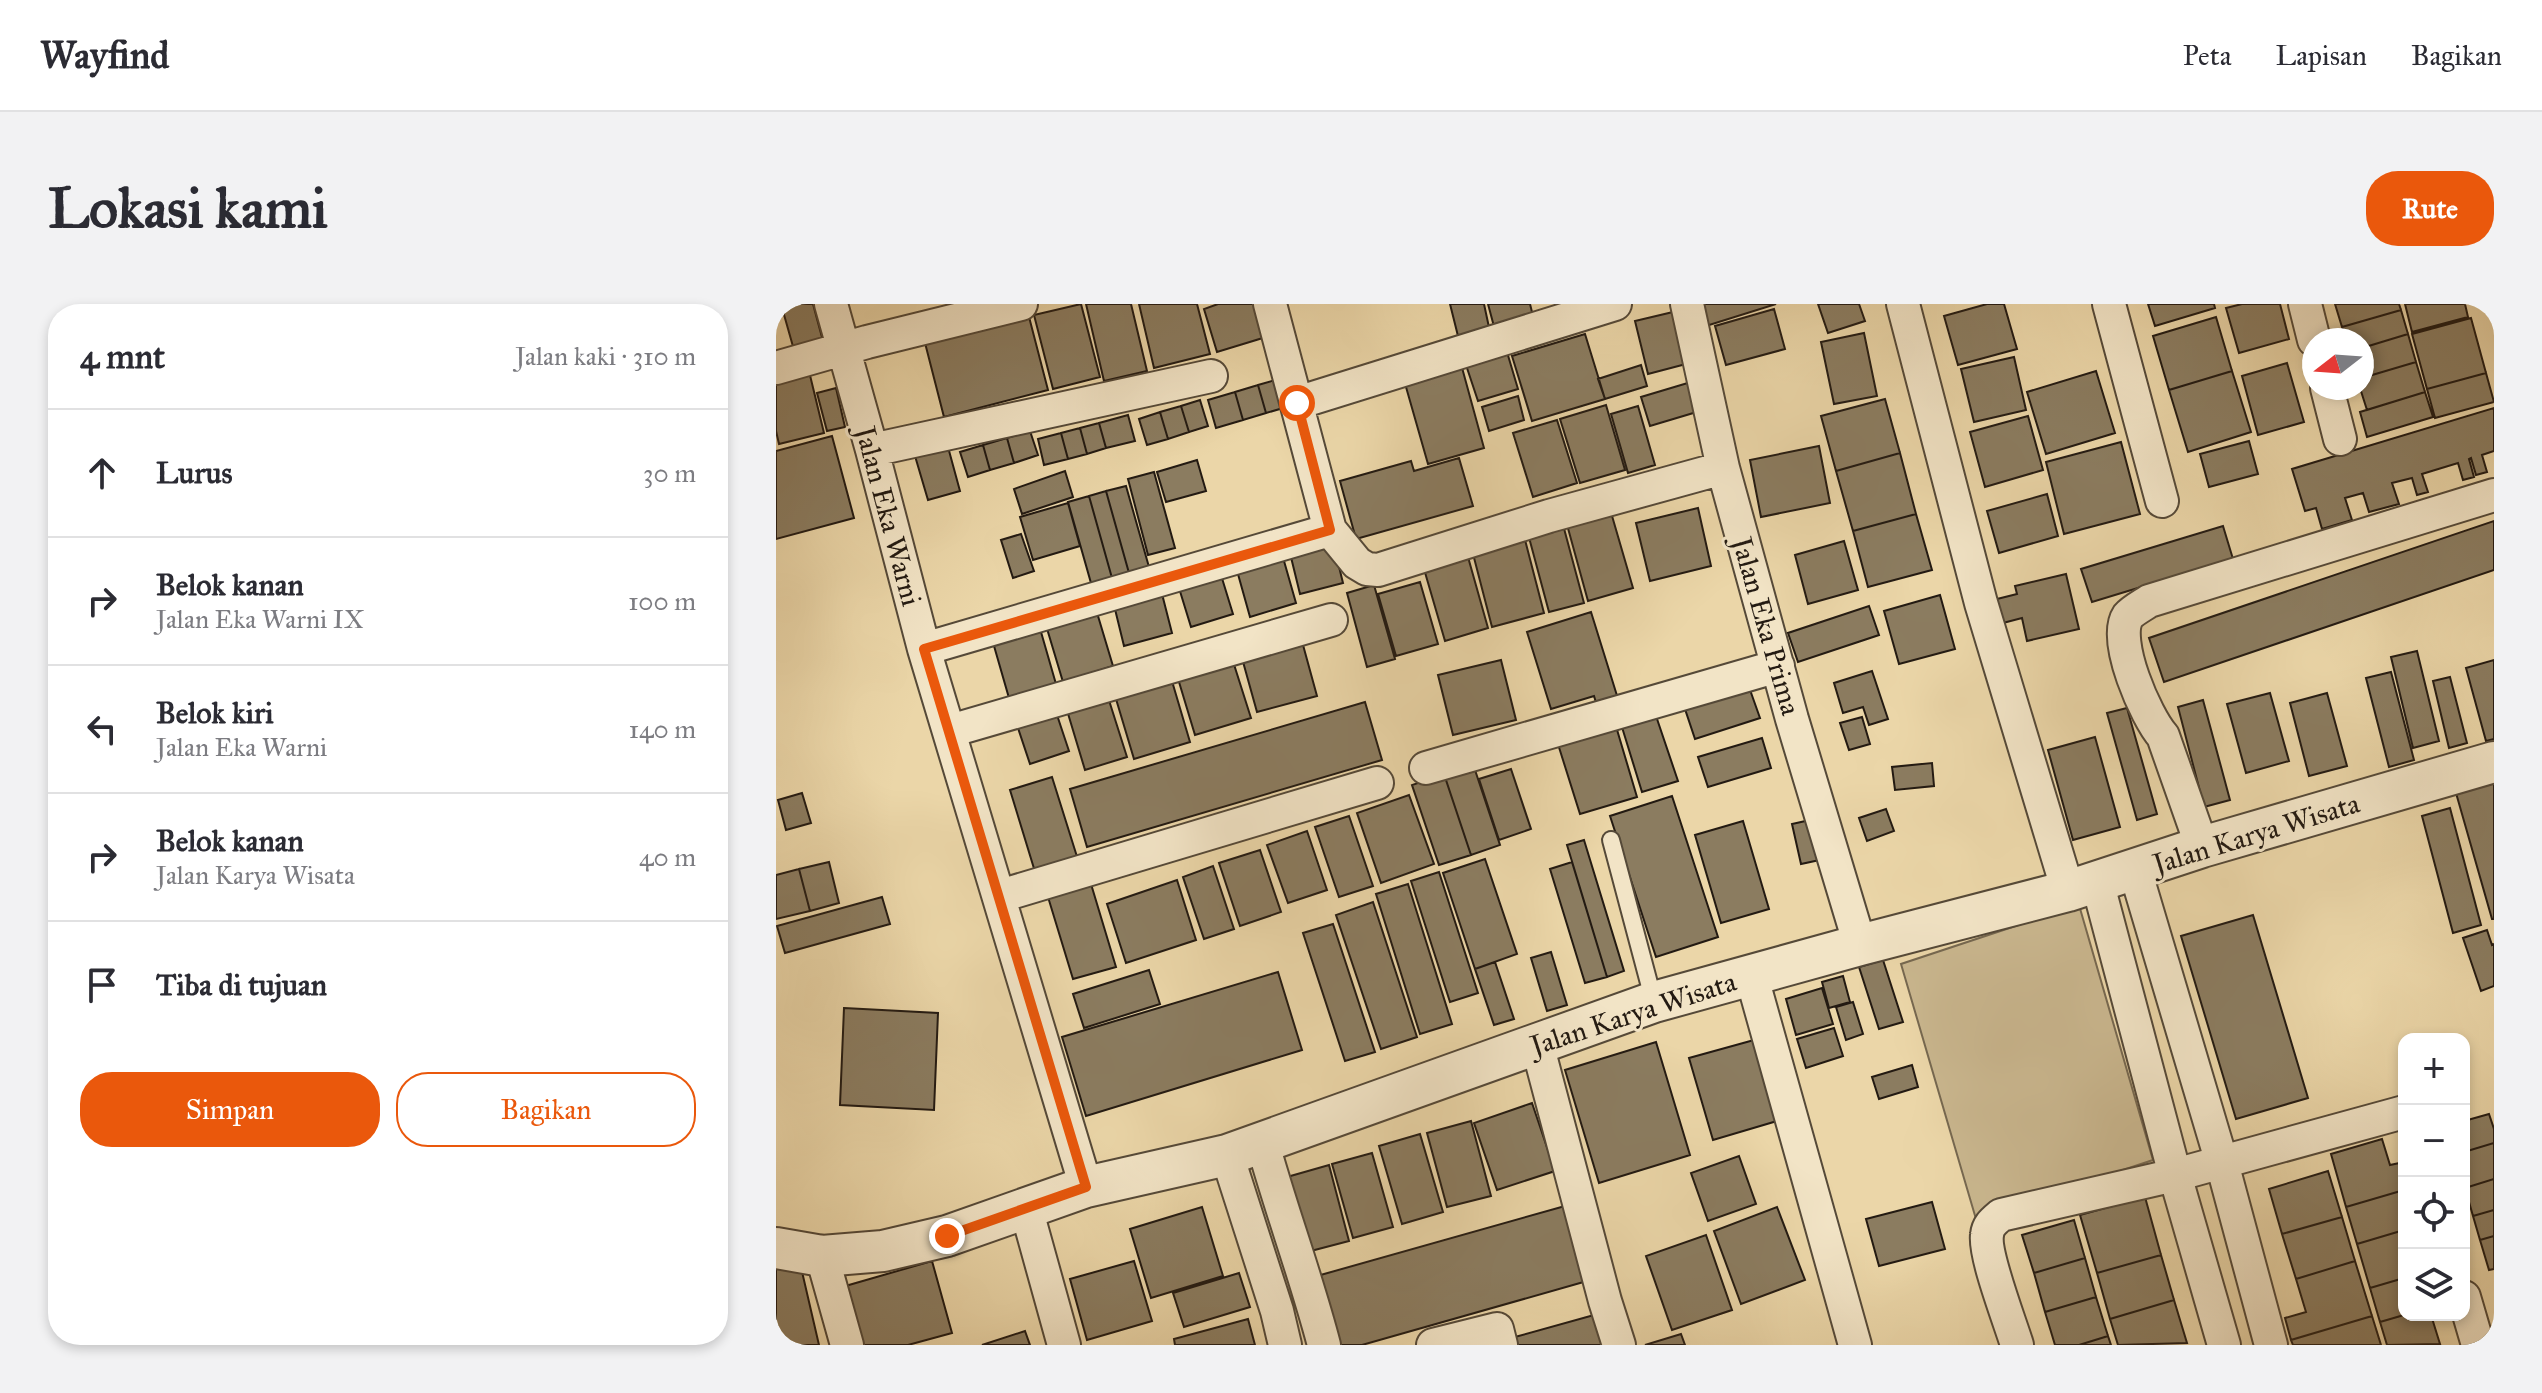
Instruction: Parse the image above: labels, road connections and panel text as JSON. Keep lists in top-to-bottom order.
{
  "streets": {
    "street": ["Jalan Eka Warni", "Jalan Eka Prima", "Jalan Karya Wisata"]
  },
  "crossings": [
    ["Jalan Eka Warni", "Jalan Karya Wisata"],
    ["Jalan Eka Prima", "Jalan Karya Wisata"]
  ],
  "north": "left",
  "page": {
    "header": "Wayfind",
    "nav": ["Peta", "Lapisan", "Bagikan"],
    "buttons": [
      "Rute",
      ["Simpan", "Bagikan"]
    ],
    "title": "Lokasi kami",
    "heading": ["4 mnt", "Jalan kaki · 310 m"],
    "list": [
      ["Lurus", "30 m"],
      ["Belok kanan", "Jalan Eka Warni IX", "100 m"],
      ["Belok kiri", "Jalan Eka Warni", "140 m"],
      ["Belok kanan", "Jalan Karya Wisata", "40 m"],
      "Tiba di tujuan"
    ],
    "map_buttons": ["+", "−"]
  }
}
